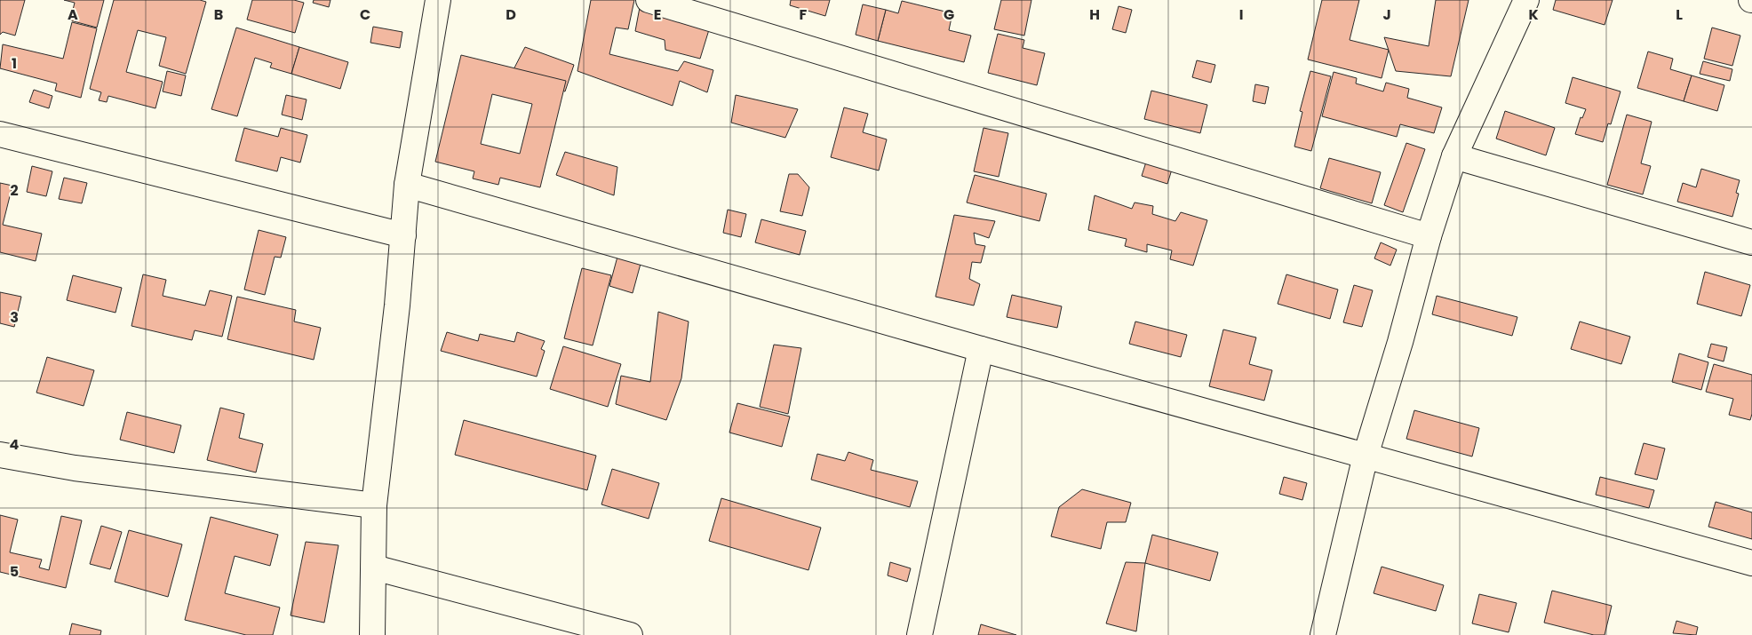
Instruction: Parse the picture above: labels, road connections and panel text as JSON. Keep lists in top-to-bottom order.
{
  "grid": {
    "columns": [
      "A",
      "B",
      "C",
      "D",
      "E",
      "F",
      "G",
      "H",
      "I",
      "J",
      "K",
      "L"
    ],
    "rows": [
      "1",
      "2",
      "3",
      "4",
      "5"
    ]
  }
}
